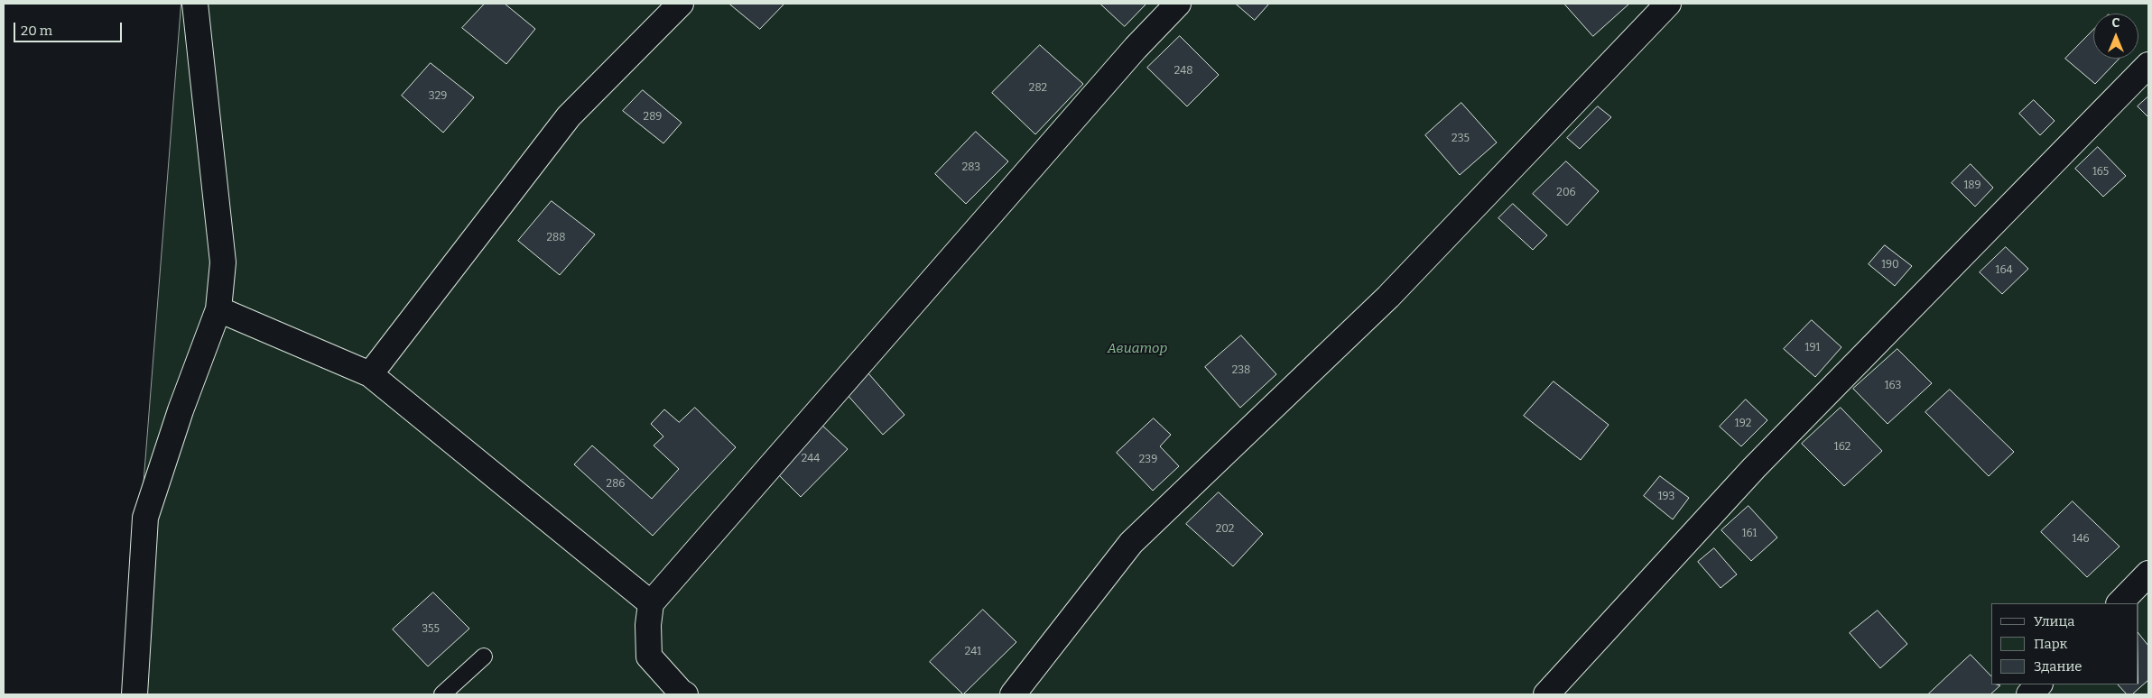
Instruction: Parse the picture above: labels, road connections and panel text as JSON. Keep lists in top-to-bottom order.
{
  "parks": ["Авиатор"],
  "house_numbers": [
    "248",
    "282",
    "329",
    "289",
    "235",
    "283",
    "165",
    "189",
    "206",
    "288",
    "190",
    "164",
    "191",
    "238",
    "163",
    "192",
    "162",
    "244",
    "239",
    "286",
    "193",
    "202",
    "161",
    "146",
    "355",
    "241"
  ],
  "legend": ["Улица", "Парк", "Здание"],
  "scale_bar": "20 m",
  "north": "top"
}
